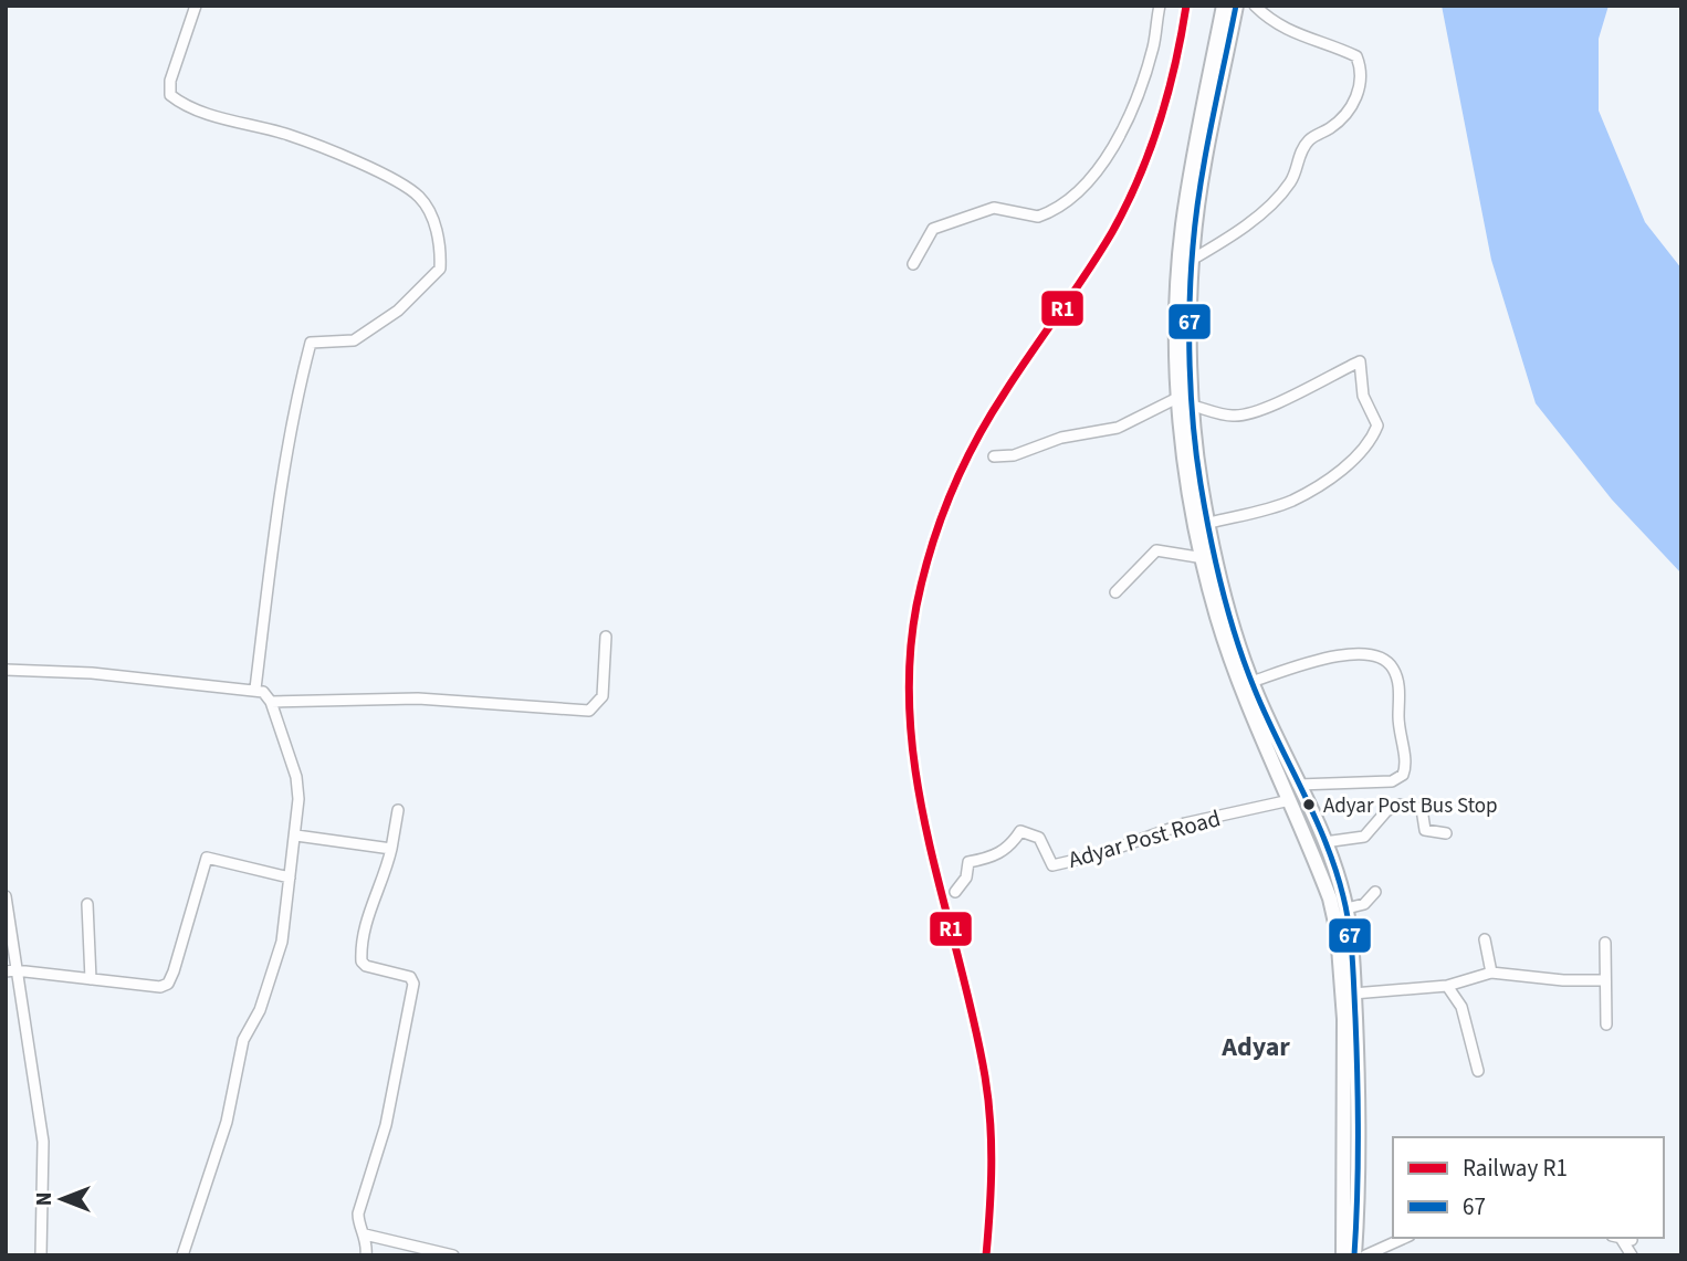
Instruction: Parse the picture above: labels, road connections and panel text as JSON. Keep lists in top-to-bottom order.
{
  "streets": {
    "street": ["Adyar Post Road"]
  },
  "districts": ["Adyar"],
  "places": ["Adyar Post Bus Stop"],
  "lines": ["rail line R1", "transit line 67"],
  "legend": ["Railway R1", "67"],
  "north": "left"
}
